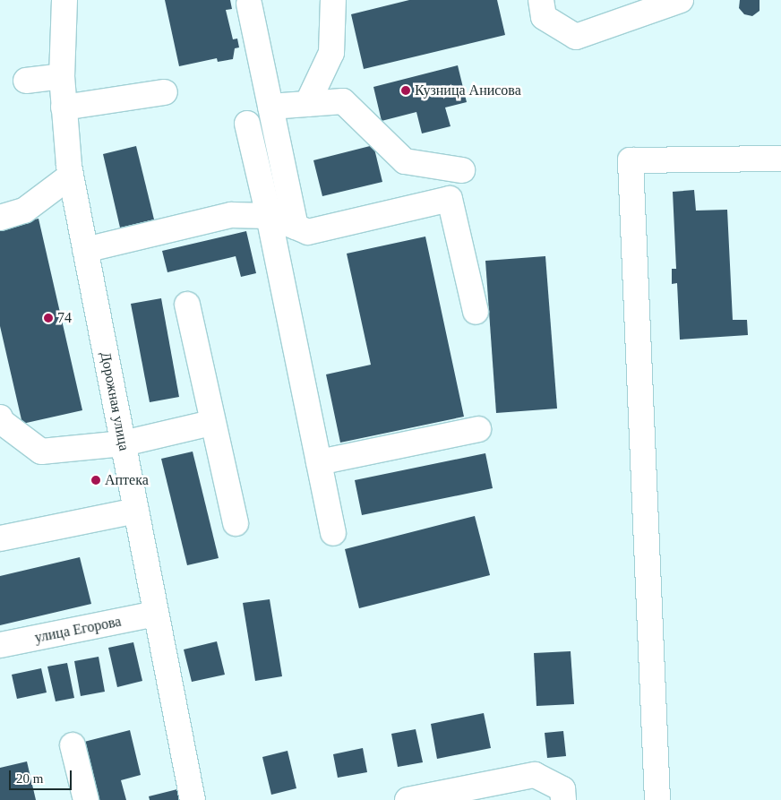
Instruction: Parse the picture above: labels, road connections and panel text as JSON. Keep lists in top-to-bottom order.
{
  "streets": {
    "main road": ["Дорожная улица", "улица Егорова"]
  },
  "crossings": [
    ["Дорожная улица", "улица Егорова"]
  ],
  "places": ["Кузница Анисова", "74", "Аптека"],
  "scale_bar": "20 m"
}
